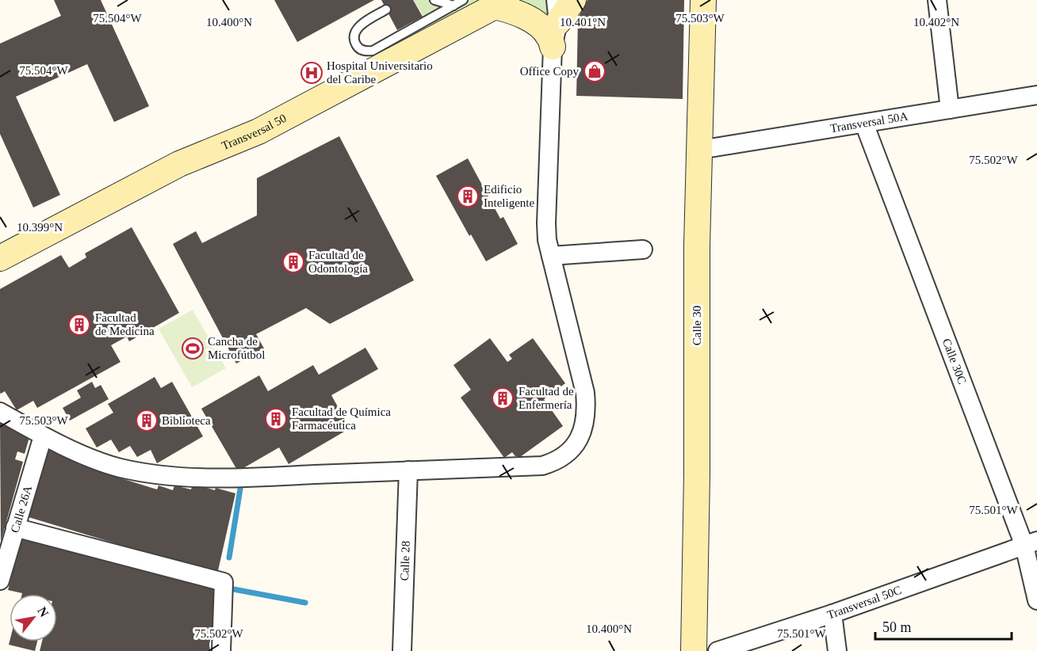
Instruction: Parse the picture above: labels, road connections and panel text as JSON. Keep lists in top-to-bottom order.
{
  "streets": {
    "street": [
      "Transversal 50A",
      "Transversal 50",
      "Calle 30",
      "Calle 30C",
      "Calle 26A",
      "Calle 28",
      "Transversal 50C"
    ]
  },
  "crossings": [
    ["Transversal 50A", "Calle 30"],
    ["Transversal 50A", "Calle 30C"],
    ["Calle 30C", "Transversal 50C"]
  ],
  "places": {
    "shop": ["Office Copy"],
    "hospital": ["Hospital Universitario del Caribe"],
    "building": [
      "Edificio Inteligente",
      "Facultad de Odontología",
      "Facultad de Medicina",
      "Facultad de Enfermería",
      "Facultad de Química Farmacéutica",
      "Biblioteca"
    ],
    "sports": ["Cancha de Microfútbol"]
  },
  "scale_bar": "50 m",
  "north": "top right",
  "coordinates": [
    "75.504°W",
    "75.503°W",
    "10.400°N",
    "10.401°N",
    "10.402°N",
    "75.502°W",
    "10.399°N",
    "75.501°W"
  ]
}
